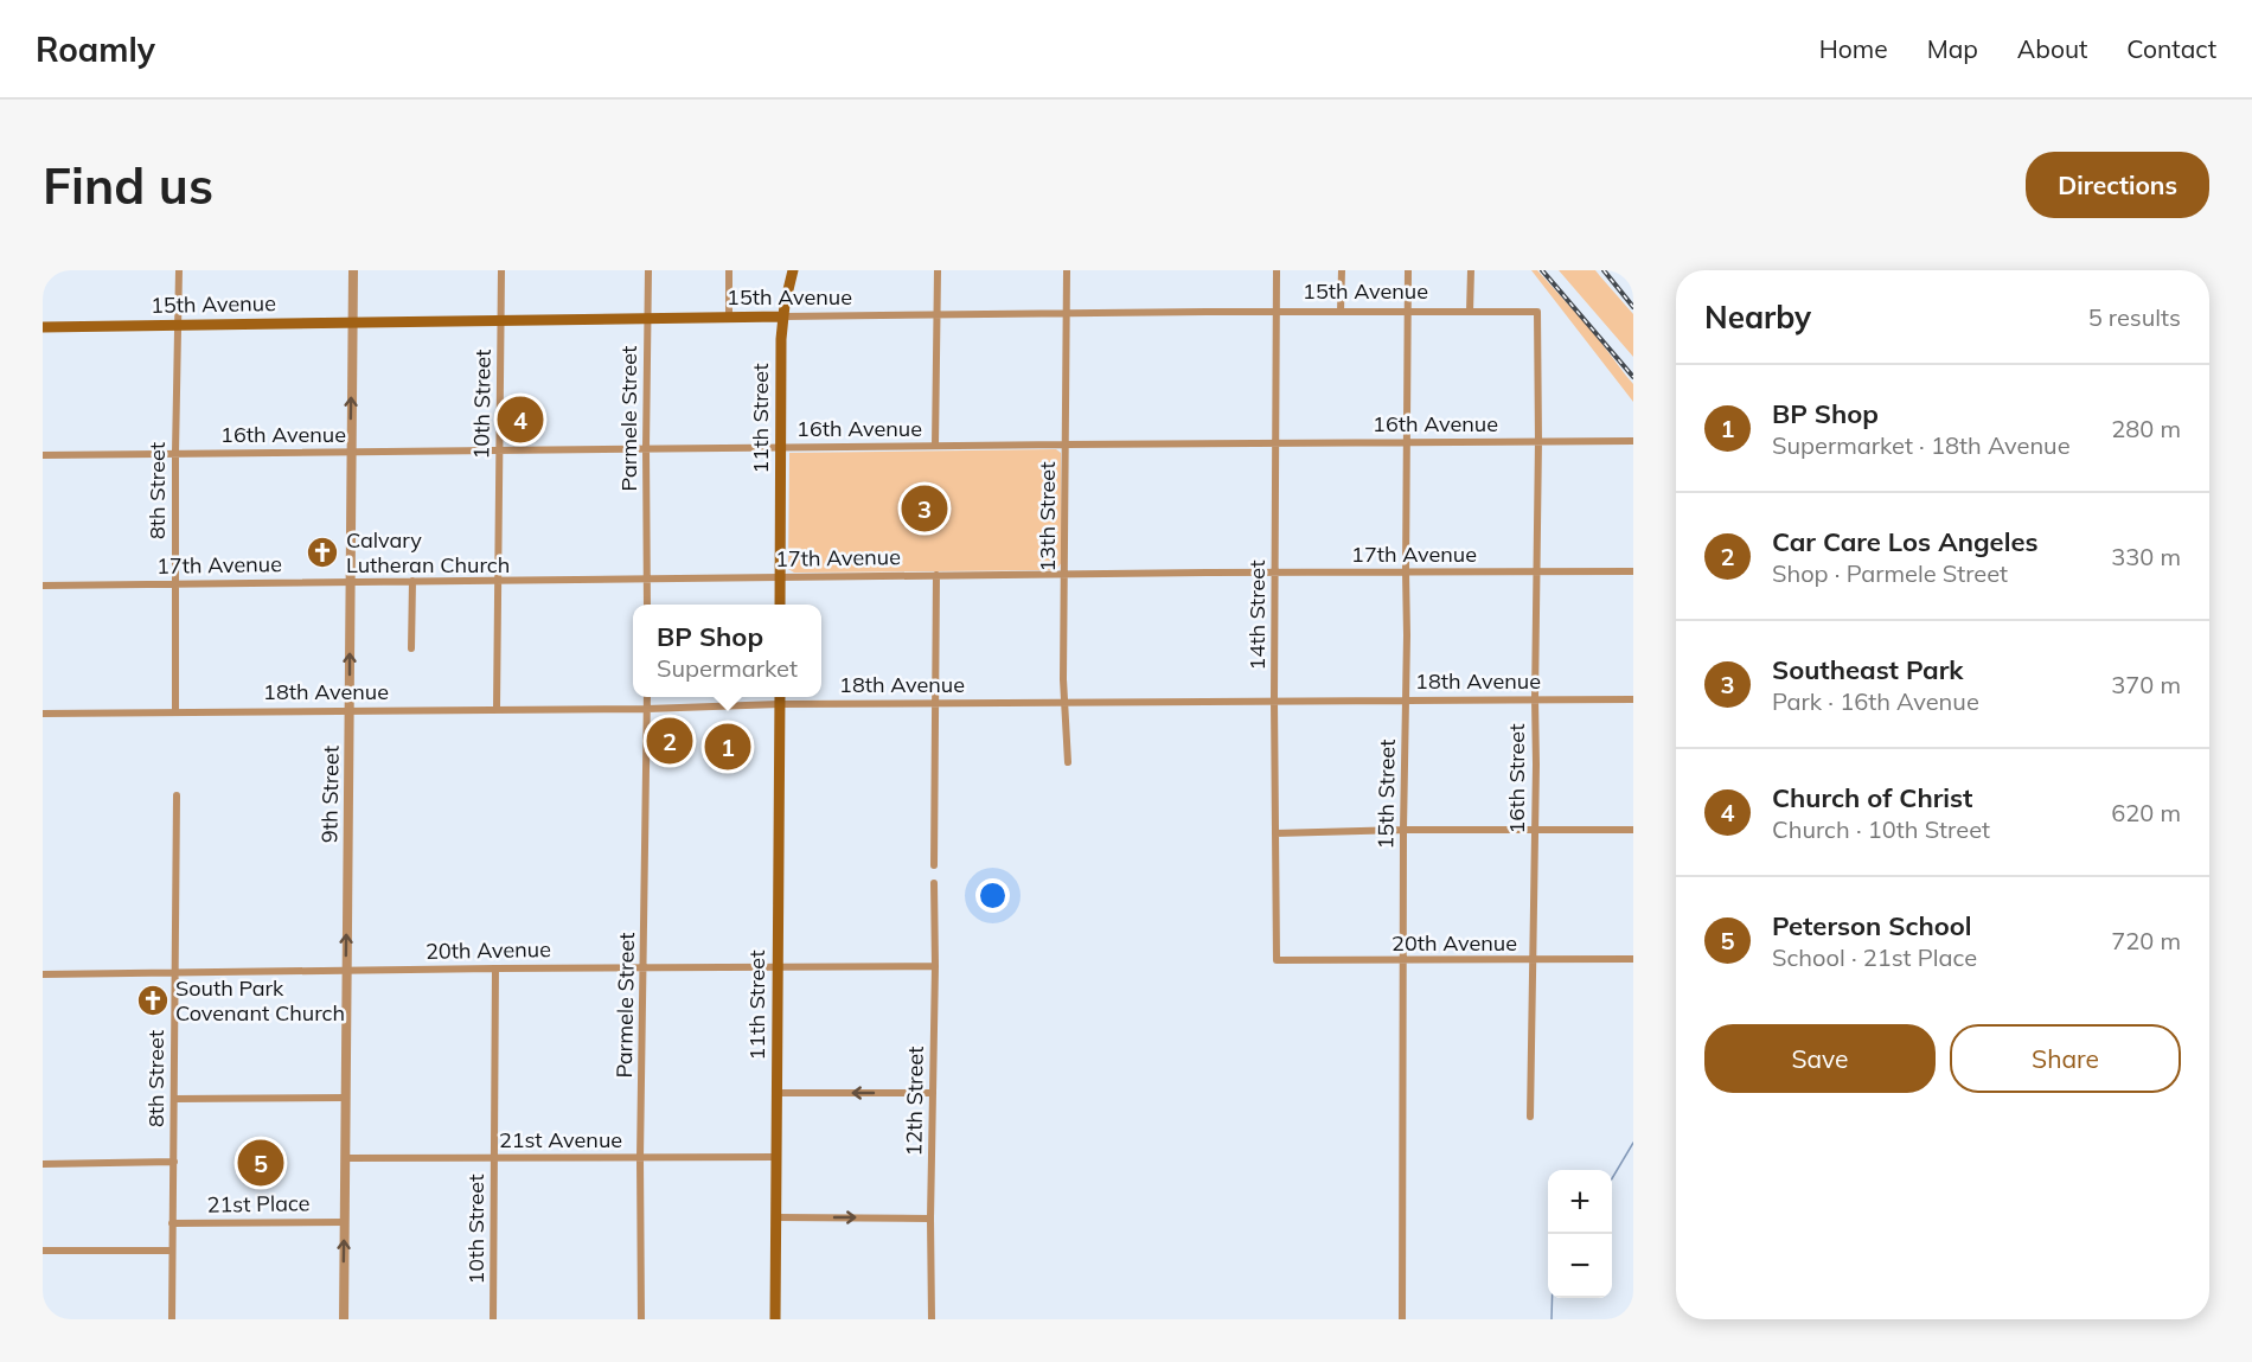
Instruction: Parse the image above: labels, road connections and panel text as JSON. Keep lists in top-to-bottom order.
{
  "streets": {
    "main road": ["15th Avenue", "11th Street"],
    "street": [
      "10th Street",
      "Parmele Street",
      "16th Avenue",
      "8th Street",
      "13th Street",
      "17th Avenue",
      "14th Street",
      "18th Avenue",
      "16th Street",
      "9th Street",
      "15th Street",
      "20th Avenue",
      "12th Street",
      "21st Avenue",
      "21st Place"
    ]
  },
  "crossings": [
    ["15th Avenue", "10th Street"],
    ["15th Avenue", "Parmele Street"],
    ["15th Avenue", "11th Street"],
    ["15th Avenue", "8th Street"],
    ["15th Avenue", "13th Street"],
    ["15th Avenue", "14th Street"],
    ["15th Avenue", "16th Street"],
    ["15th Avenue", "9th Street"],
    ["15th Avenue", "15th Street"],
    ["10th Street", "16th Avenue"],
    ["10th Street", "17th Avenue"],
    ["10th Street", "18th Avenue"],
    ["10th Street", "20th Avenue"],
    ["10th Street", "21st Avenue"],
    ["Parmele Street", "16th Avenue"],
    ["Parmele Street", "17th Avenue"],
    ["Parmele Street", "18th Avenue"],
    ["Parmele Street", "20th Avenue"],
    ["Parmele Street", "21st Avenue"],
    ["11th Street", "16th Avenue"],
    ["11th Street", "17th Avenue"],
    ["11th Street", "18th Avenue"],
    ["11th Street", "20th Avenue"],
    ["11th Street", "21st Avenue"],
    ["16th Avenue", "8th Street"],
    ["16th Avenue", "13th Street"],
    ["16th Avenue", "14th Street"],
    ["16th Avenue", "16th Street"],
    ["16th Avenue", "9th Street"],
    ["16th Avenue", "15th Street"],
    ["8th Street", "17th Avenue"],
    ["8th Street", "18th Avenue"],
    ["8th Street", "20th Avenue"],
    ["8th Street", "21st Place"],
    ["13th Street", "17th Avenue"],
    ["13th Street", "18th Avenue"],
    ["17th Avenue", "14th Street"],
    ["17th Avenue", "16th Street"],
    ["17th Avenue", "9th Street"],
    ["17th Avenue", "15th Street"],
    ["14th Street", "18th Avenue"],
    ["14th Street", "20th Avenue"],
    ["18th Avenue", "16th Street"],
    ["18th Avenue", "9th Street"],
    ["18th Avenue", "15th Street"],
    ["16th Street", "20th Avenue"],
    ["9th Street", "20th Avenue"],
    ["9th Street", "21st Avenue"],
    ["9th Street", "21st Place"],
    ["15th Street", "20th Avenue"],
    ["20th Avenue", "12th Street"]
  ],
  "one_way": ["9th Street"],
  "places": {
    "church": ["Calvary Lutheran Church", "South Park Covenant Church"]
  },
  "page": {
    "header": "Roamly",
    "nav": [
      "Home",
      "Map",
      "About",
      "Contact"
    ],
    "buttons": [
      "Directions",
      ["Save", "Share"]
    ],
    "title": "Find us",
    "heading": ["Nearby", "5 results"],
    "list": [
      {
        "mark": "1",
        "name": "BP Shop",
        "note": "Supermarket · 18th Avenue",
        "value": "280 m"
      },
      {
        "mark": "2",
        "name": "Car Care Los Angeles",
        "note": "Shop · Parmele Street",
        "value": "330 m"
      },
      {
        "mark": "3",
        "name": "Southeast Park",
        "note": "Park · 16th Avenue",
        "value": "370 m"
      },
      {
        "mark": "4",
        "name": "Church of Christ",
        "note": "Church · 10th Street",
        "value": "620 m"
      },
      {
        "mark": "5",
        "name": "Peterson School",
        "note": "School · 21st Place",
        "value": "720 m"
      }
    ],
    "pins": [
      "4",
      "3",
      "2",
      "1",
      "5"
    ],
    "popup": ["BP Shop", "Supermarket"],
    "map_buttons": ["+", "−"]
  }
}
